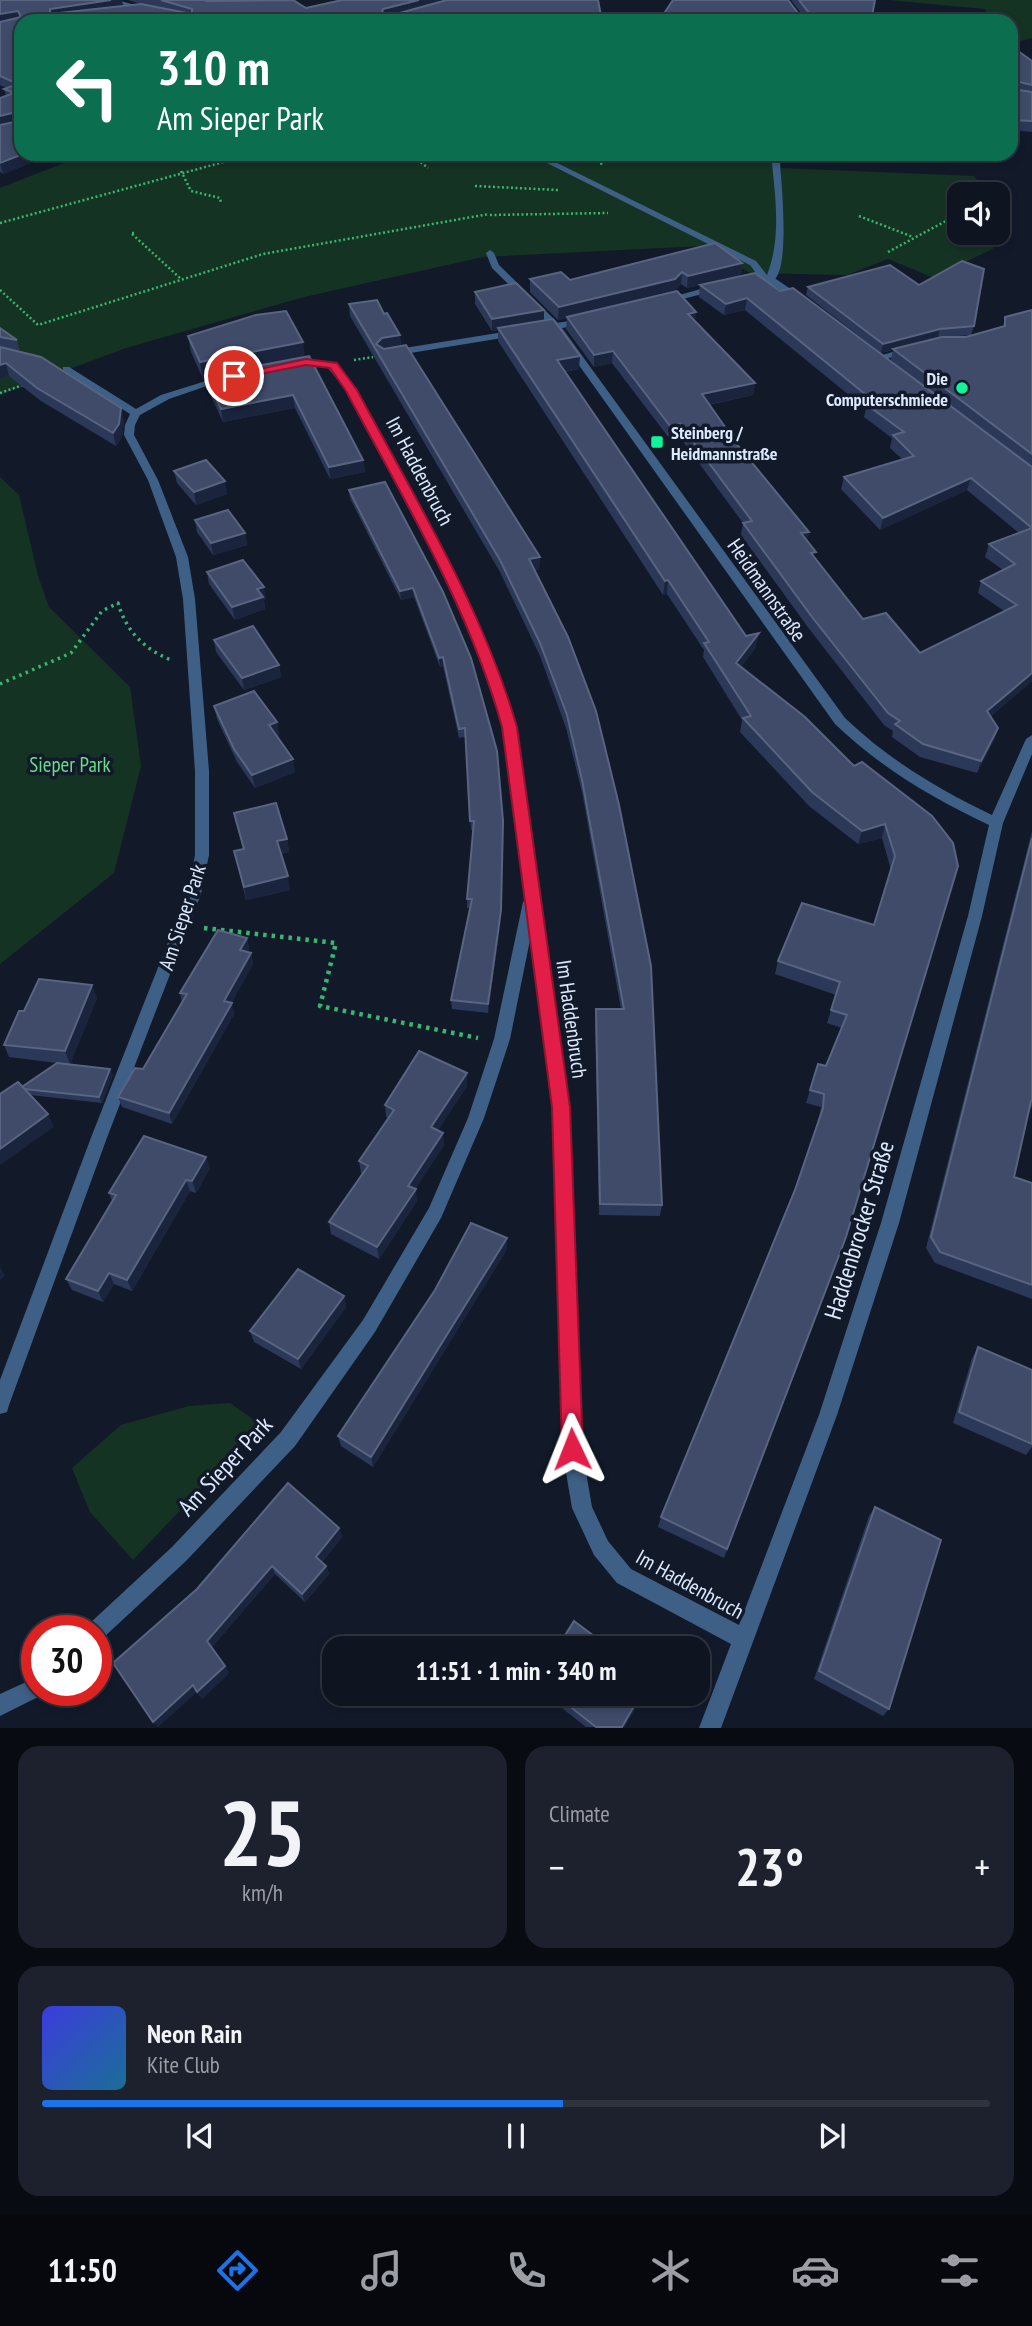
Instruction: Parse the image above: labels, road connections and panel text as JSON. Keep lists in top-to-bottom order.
{
  "streets": {
    "street": [
      "Im Haddenbruch",
      "Heidmannstraße",
      "Am Sieper Park",
      "Haddenbrocker Straße"
    ]
  },
  "crossings": [
    ["Im Haddenbruch", "Am Sieper Park"],
    ["Im Haddenbruch", "Haddenbrocker Straße"],
    ["Heidmannstraße", "Haddenbrocker Straße"]
  ],
  "parks": ["Sieper Park"],
  "places": {
    "other": ["Die Computerschmiede"],
    "transit": ["Steinberg / Heidmannstraße"]
  },
  "page": {
    "turn": ["310 m", "Am Sieper Park"],
    "limit": "30",
    "trip": "11:51 · 1 min · 340 m",
    "tile": [
      ["25", "km/h"],
      "Climate"
    ],
    "heat": ["−", "23°", "+"],
    "song": ["Neon Rain", "Kite Club"],
    "tabs": "11:50"
  }
}
